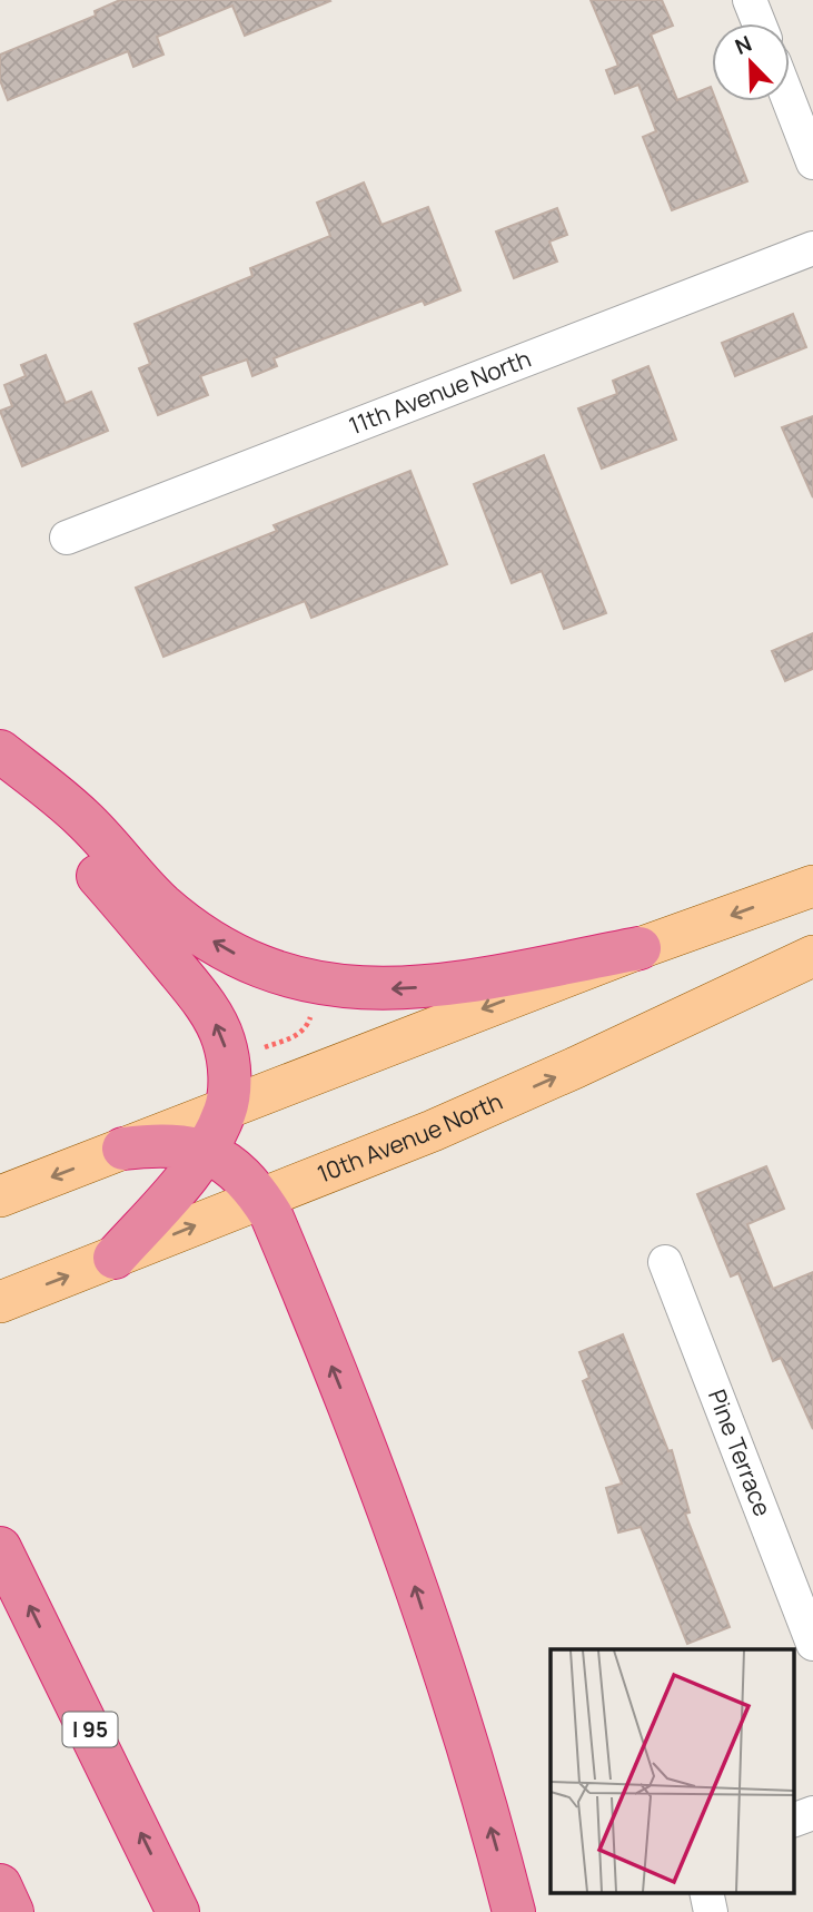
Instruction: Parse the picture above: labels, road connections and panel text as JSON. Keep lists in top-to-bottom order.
{
  "streets": {
    "highway": ["I 95"],
    "main road": ["10th Avenue North"],
    "street": ["11th Avenue North", "Pine Terrace"]
  },
  "north": "top left"
}
